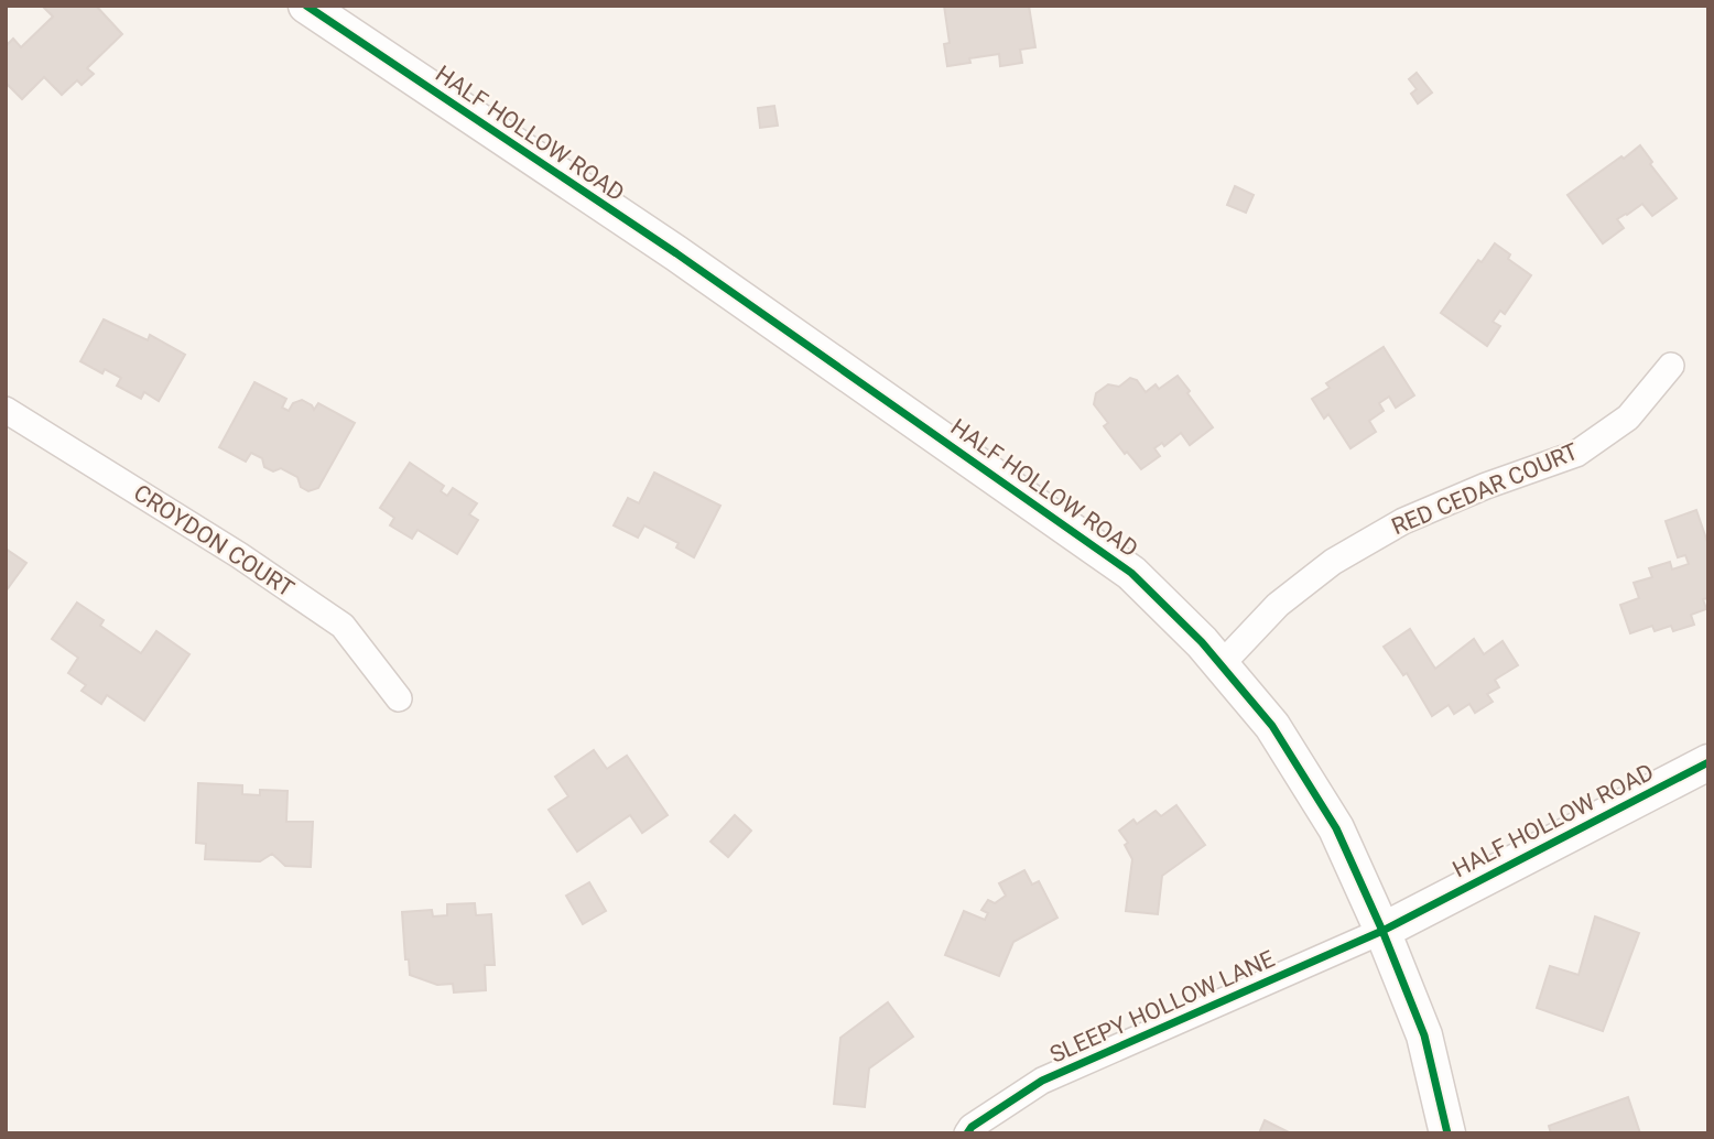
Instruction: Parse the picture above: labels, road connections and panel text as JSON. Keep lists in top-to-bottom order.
{
  "streets": {
    "street": [
      "HALF HOLLOW ROAD",
      "RED CEDAR COURT",
      "CROYDON COURT",
      "SLEEPY HOLLOW LANE"
    ]
  },
  "crossings": [
    ["HALF HOLLOW ROAD", "RED CEDAR COURT"],
    ["HALF HOLLOW ROAD", "SLEEPY HOLLOW LANE"]
  ]
}
